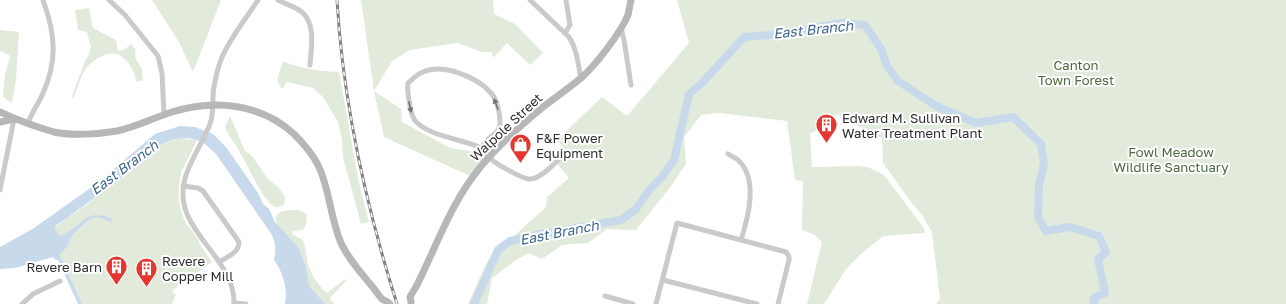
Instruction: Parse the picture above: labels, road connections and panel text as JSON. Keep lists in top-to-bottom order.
{
  "streets": {
    "main road": ["Walpole Street"]
  },
  "water": ["East Branch"],
  "parks": ["Canton Town Forest", "Fowl Meadow Wildlife Sanctuary"],
  "places": {
    "building": ["Edward M. Sullivan Water Treatment Plant", "Revere Barn", "Revere Copper Mill"],
    "shop": ["F&F Power Equipment"]
  }
}
